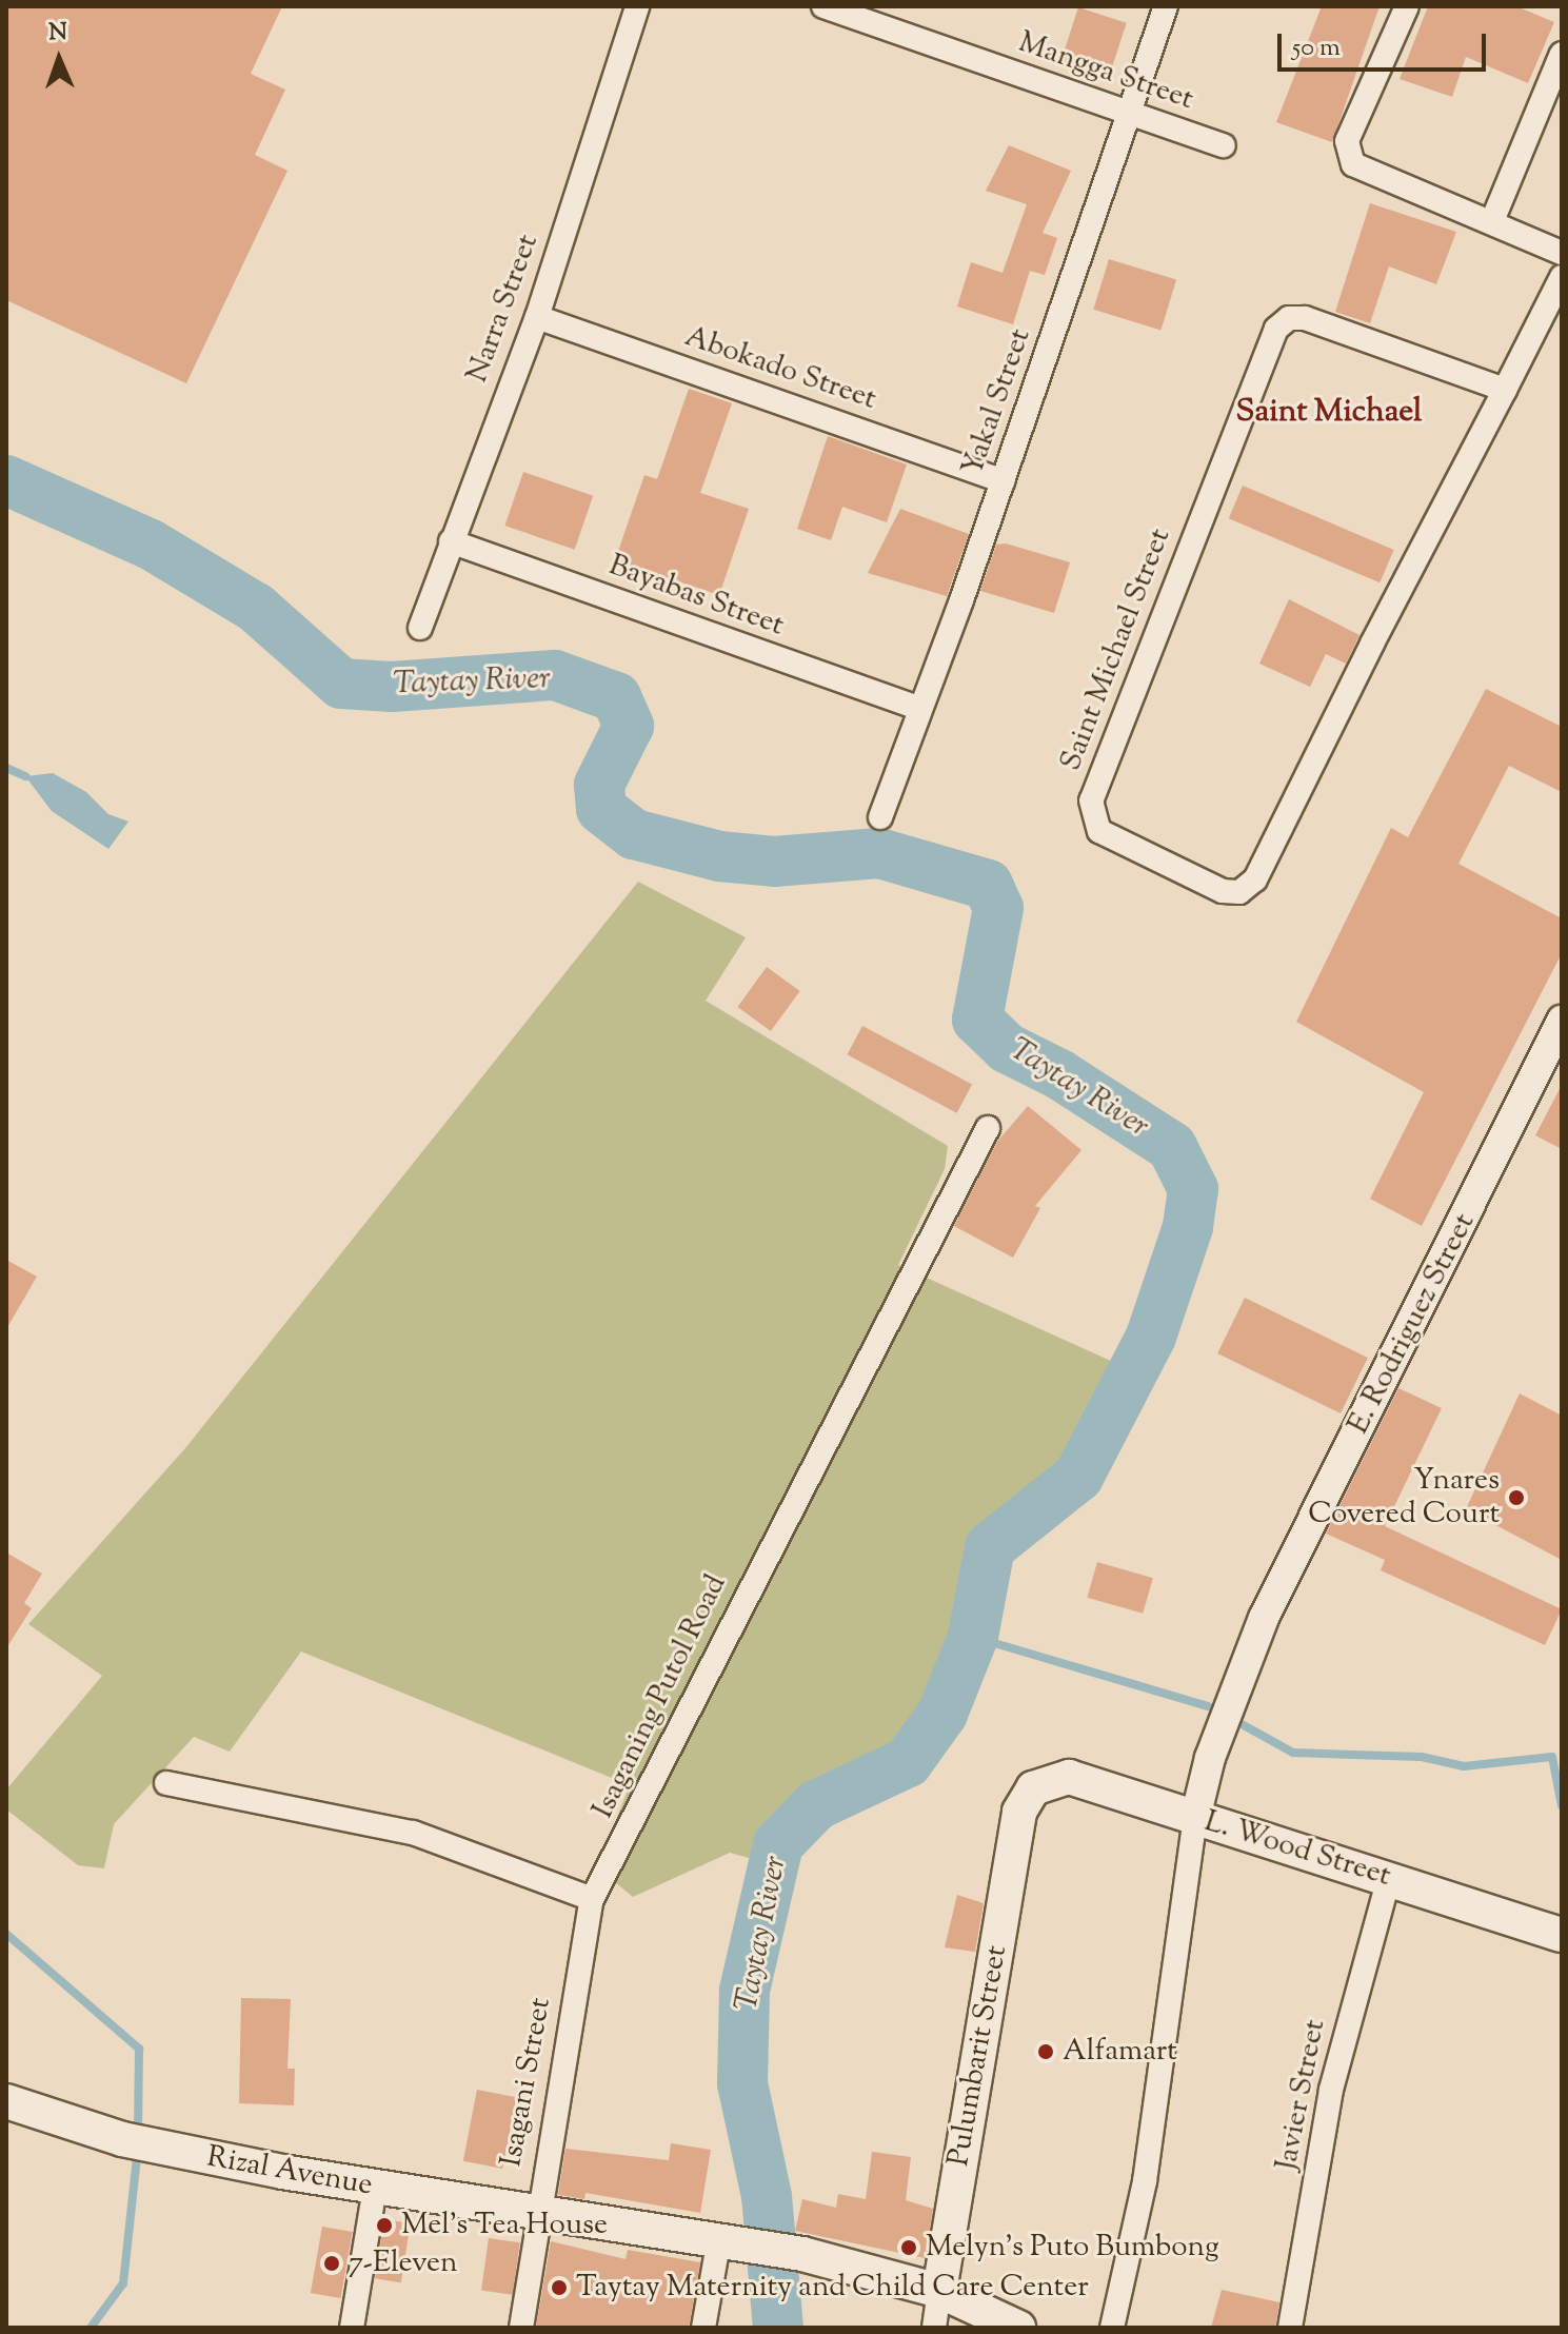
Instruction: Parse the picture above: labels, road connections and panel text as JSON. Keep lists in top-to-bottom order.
{
  "streets": {
    "main road": ["L. Wood Street", "Pulumbarit Street", "Rizal Avenue"],
    "street": [
      "Mangga Street",
      "Narra Street",
      "Abokado Street",
      "Yakal Street",
      "Bayabas Street",
      "Saint Michael Street",
      "E. Rodriguez Street",
      "Isaganing Putol Road",
      "Isagani Street",
      "Javier Street"
    ]
  },
  "crossings": [
    ["Mangga Street", "Yakal Street"],
    ["Narra Street", "Abokado Street"],
    ["Narra Street", "Bayabas Street"],
    ["Abokado Street", "Yakal Street"],
    ["Yakal Street", "Bayabas Street"],
    ["E. Rodriguez Street", "L. Wood Street"],
    ["Isaganing Putol Road", "Isagani Street"],
    ["L. Wood Street", "Pulumbarit Street"],
    ["L. Wood Street", "Javier Street"],
    ["Pulumbarit Street", "Rizal Avenue"],
    ["Isagani Street", "Rizal Avenue"]
  ],
  "districts": ["Saint Michael"],
  "water": ["Taytay River"],
  "places": [
    "Ynares Covered Court",
    "Alfamart",
    "Mel's Tea House",
    "Melyn's Puto Bumbong",
    "7-Eleven",
    "Taytay Maternity and Child Care Center"
  ],
  "scale_bar": "50 m",
  "north": "top"
}
